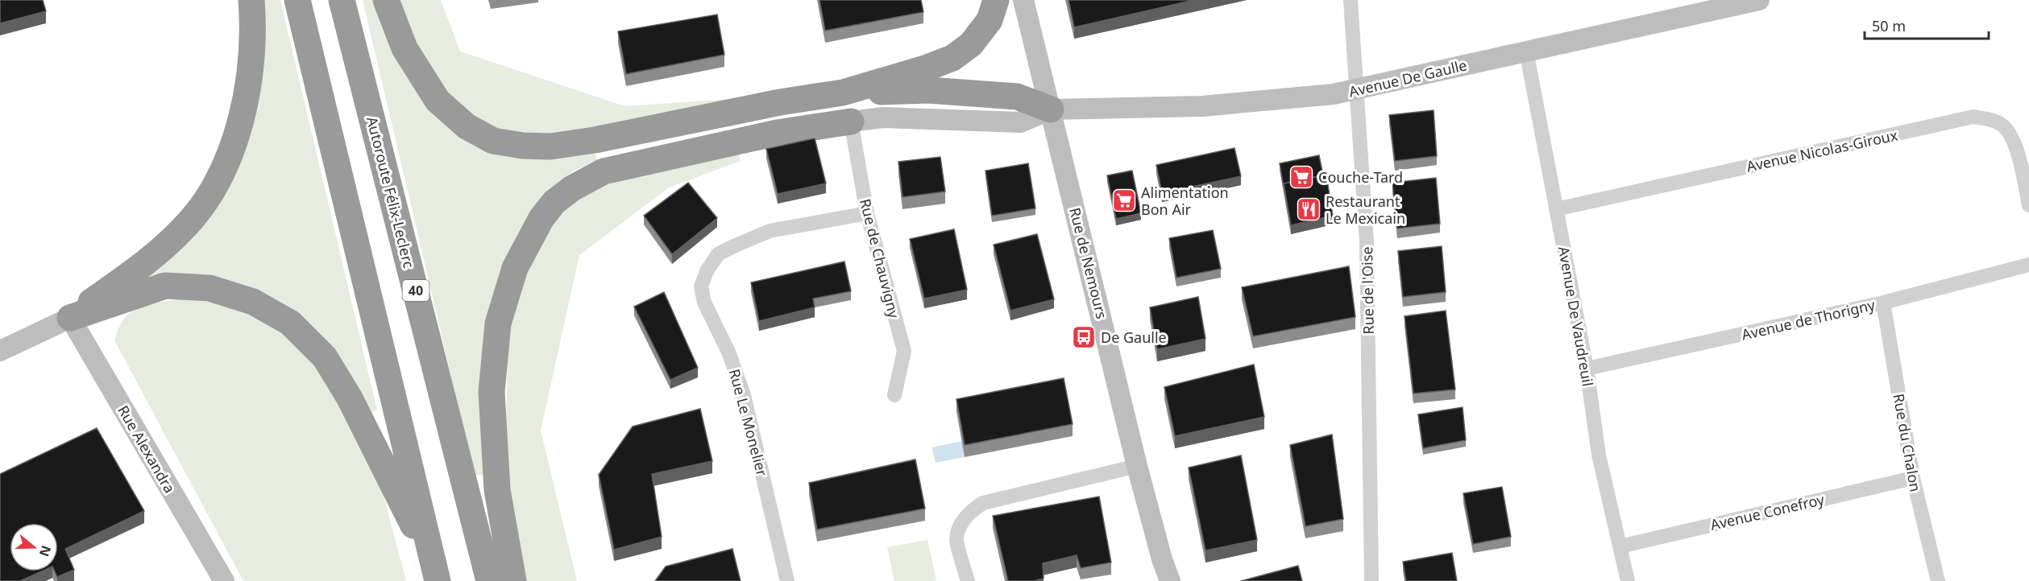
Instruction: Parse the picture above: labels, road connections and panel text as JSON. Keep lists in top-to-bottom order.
{
  "streets": {
    "highway": ["Autoroute Félix-Leclerc", "40"],
    "street": [
      "Avenue De Gaulle",
      "Avenue Nicolas-Giroux",
      "Rue de Chauvigny",
      "Rue de Nemours",
      "Rue de l'Oise",
      "Avenue De Vaudreuil",
      "Avenue de Thorigny",
      "Rue Le Monelier",
      "Rue du Chalon",
      "Rue Alexandra",
      "Avenue Conefroy"
    ]
  },
  "crossings": [
    ["Avenue De Gaulle", "Rue de Nemours"],
    ["Avenue De Gaulle", "Rue de l'Oise"],
    ["Avenue De Gaulle", "Avenue De Vaudreuil"],
    ["Avenue Nicolas-Giroux", "Avenue De Vaudreuil"],
    ["Rue de Chauvigny", "Rue Le Monelier"],
    ["Avenue De Vaudreuil", "Avenue de Thorigny"],
    ["Avenue De Vaudreuil", "Avenue Conefroy"],
    ["Avenue de Thorigny", "Rue du Chalon"],
    ["Rue du Chalon", "Avenue Conefroy"]
  ],
  "places": {
    "supermarket": ["Couche-Tard", "Alimentation Bon Air"],
    "restaurant": ["Restaurant Le Mexicain"],
    "bus stop": ["De Gaulle"]
  },
  "scale_bar": "50 m",
  "north": "right"
}
